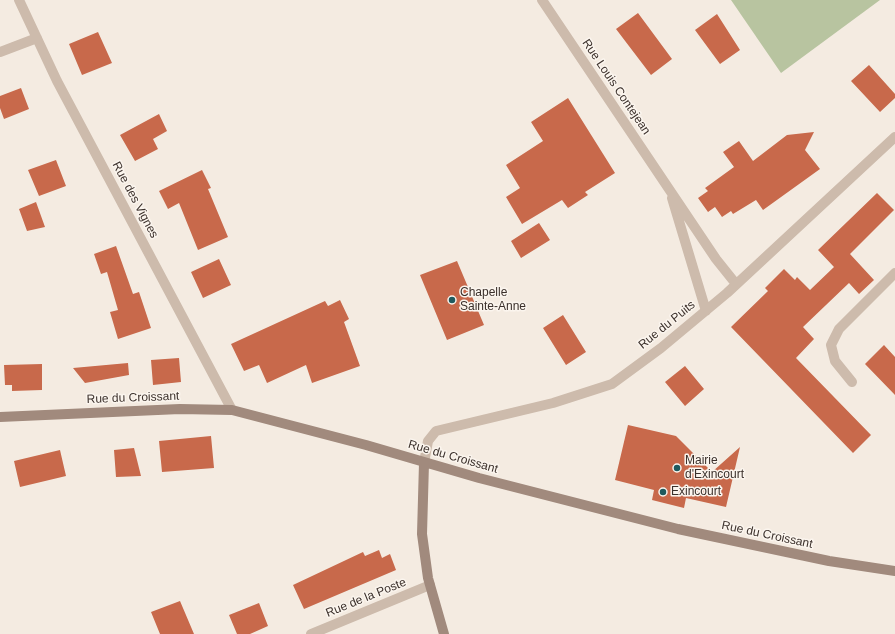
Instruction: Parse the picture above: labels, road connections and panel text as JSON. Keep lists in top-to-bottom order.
{
  "streets": {
    "street": [
      "Rue Louis Contejean",
      "Rue des Vignes",
      "Rue du Puits",
      "Rue du Croissant",
      "Rue de la Poste"
    ]
  },
  "crossings": [
    ["Rue Louis Contejean", "Rue du Puits"],
    ["Rue des Vignes", "Rue du Croissant"],
    ["Rue du Puits", "Rue du Croissant"]
  ],
  "places": ["Chapelle Sainte-Anne", "Mairie d'Exincourt", "Exincourt"]
}
